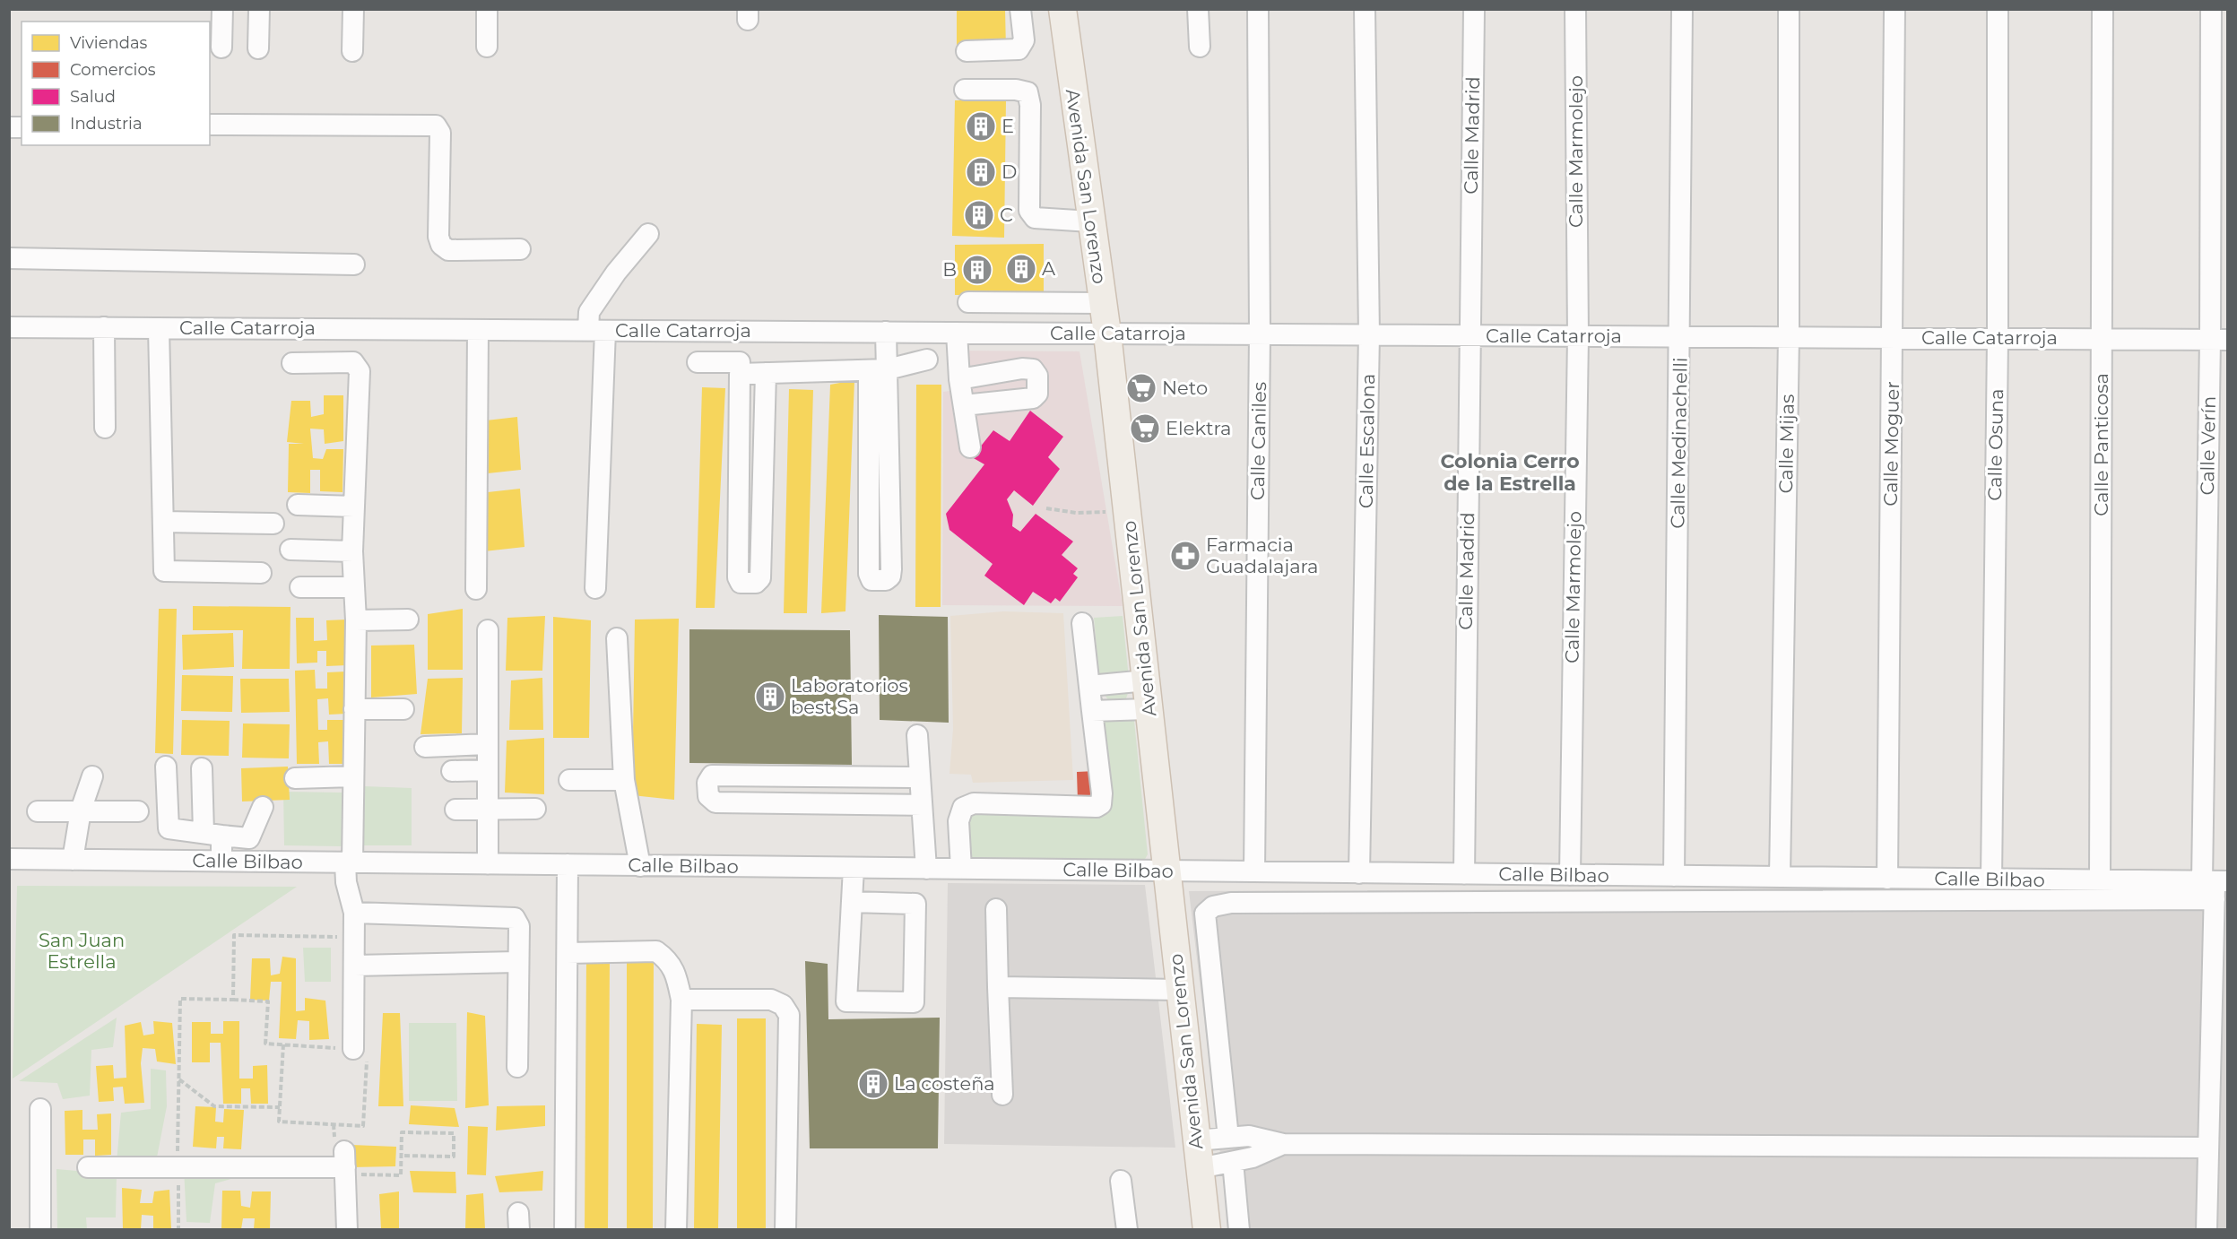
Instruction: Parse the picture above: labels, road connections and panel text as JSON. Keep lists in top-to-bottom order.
{
  "streets": {
    "main road": ["Avenida San Lorenzo"],
    "street": [
      "Calle Madrid",
      "Calle Marmolejo",
      "Calle Catarroja",
      "Calle Caniles",
      "Calle Escalona",
      "Calle Medinachelli",
      "Calle Mijas",
      "Calle Moguer",
      "Calle Osuna",
      "Calle Panticosa",
      "Calle Verín",
      "Calle Bilbao"
    ]
  },
  "crossings": [
    ["Calle Madrid", "Calle Catarroja"],
    ["Calle Madrid", "Calle Bilbao"],
    ["Calle Marmolejo", "Calle Catarroja"],
    ["Calle Marmolejo", "Calle Bilbao"],
    ["Avenida San Lorenzo", "Calle Catarroja"],
    ["Avenida San Lorenzo", "Calle Bilbao"],
    ["Calle Catarroja", "Calle Caniles"],
    ["Calle Catarroja", "Calle Escalona"],
    ["Calle Catarroja", "Calle Medinachelli"],
    ["Calle Catarroja", "Calle Mijas"],
    ["Calle Catarroja", "Calle Moguer"],
    ["Calle Catarroja", "Calle Osuna"],
    ["Calle Catarroja", "Calle Panticosa"],
    ["Calle Catarroja", "Calle Verín"],
    ["Calle Caniles", "Calle Bilbao"],
    ["Calle Escalona", "Calle Bilbao"],
    ["Calle Medinachelli", "Calle Bilbao"],
    ["Calle Mijas", "Calle Bilbao"],
    ["Calle Moguer", "Calle Bilbao"],
    ["Calle Osuna", "Calle Bilbao"],
    ["Calle Panticosa", "Calle Bilbao"],
    ["Calle Verín", "Calle Bilbao"]
  ],
  "districts": ["Colonia Cerro de la Estrella"],
  "parks": ["San Juan Estrella"],
  "places": {
    "building": [
      "E",
      "D",
      "C",
      "A",
      "B",
      "Laboratorios best Sa",
      "La costeña"
    ],
    "supermarket": ["Neto", "Elektra"],
    "pharmacy": ["Farmacia Guadalajara"]
  },
  "legend": [
    "Viviendas",
    "Comercios",
    "Salud",
    "Industria"
  ]
}
